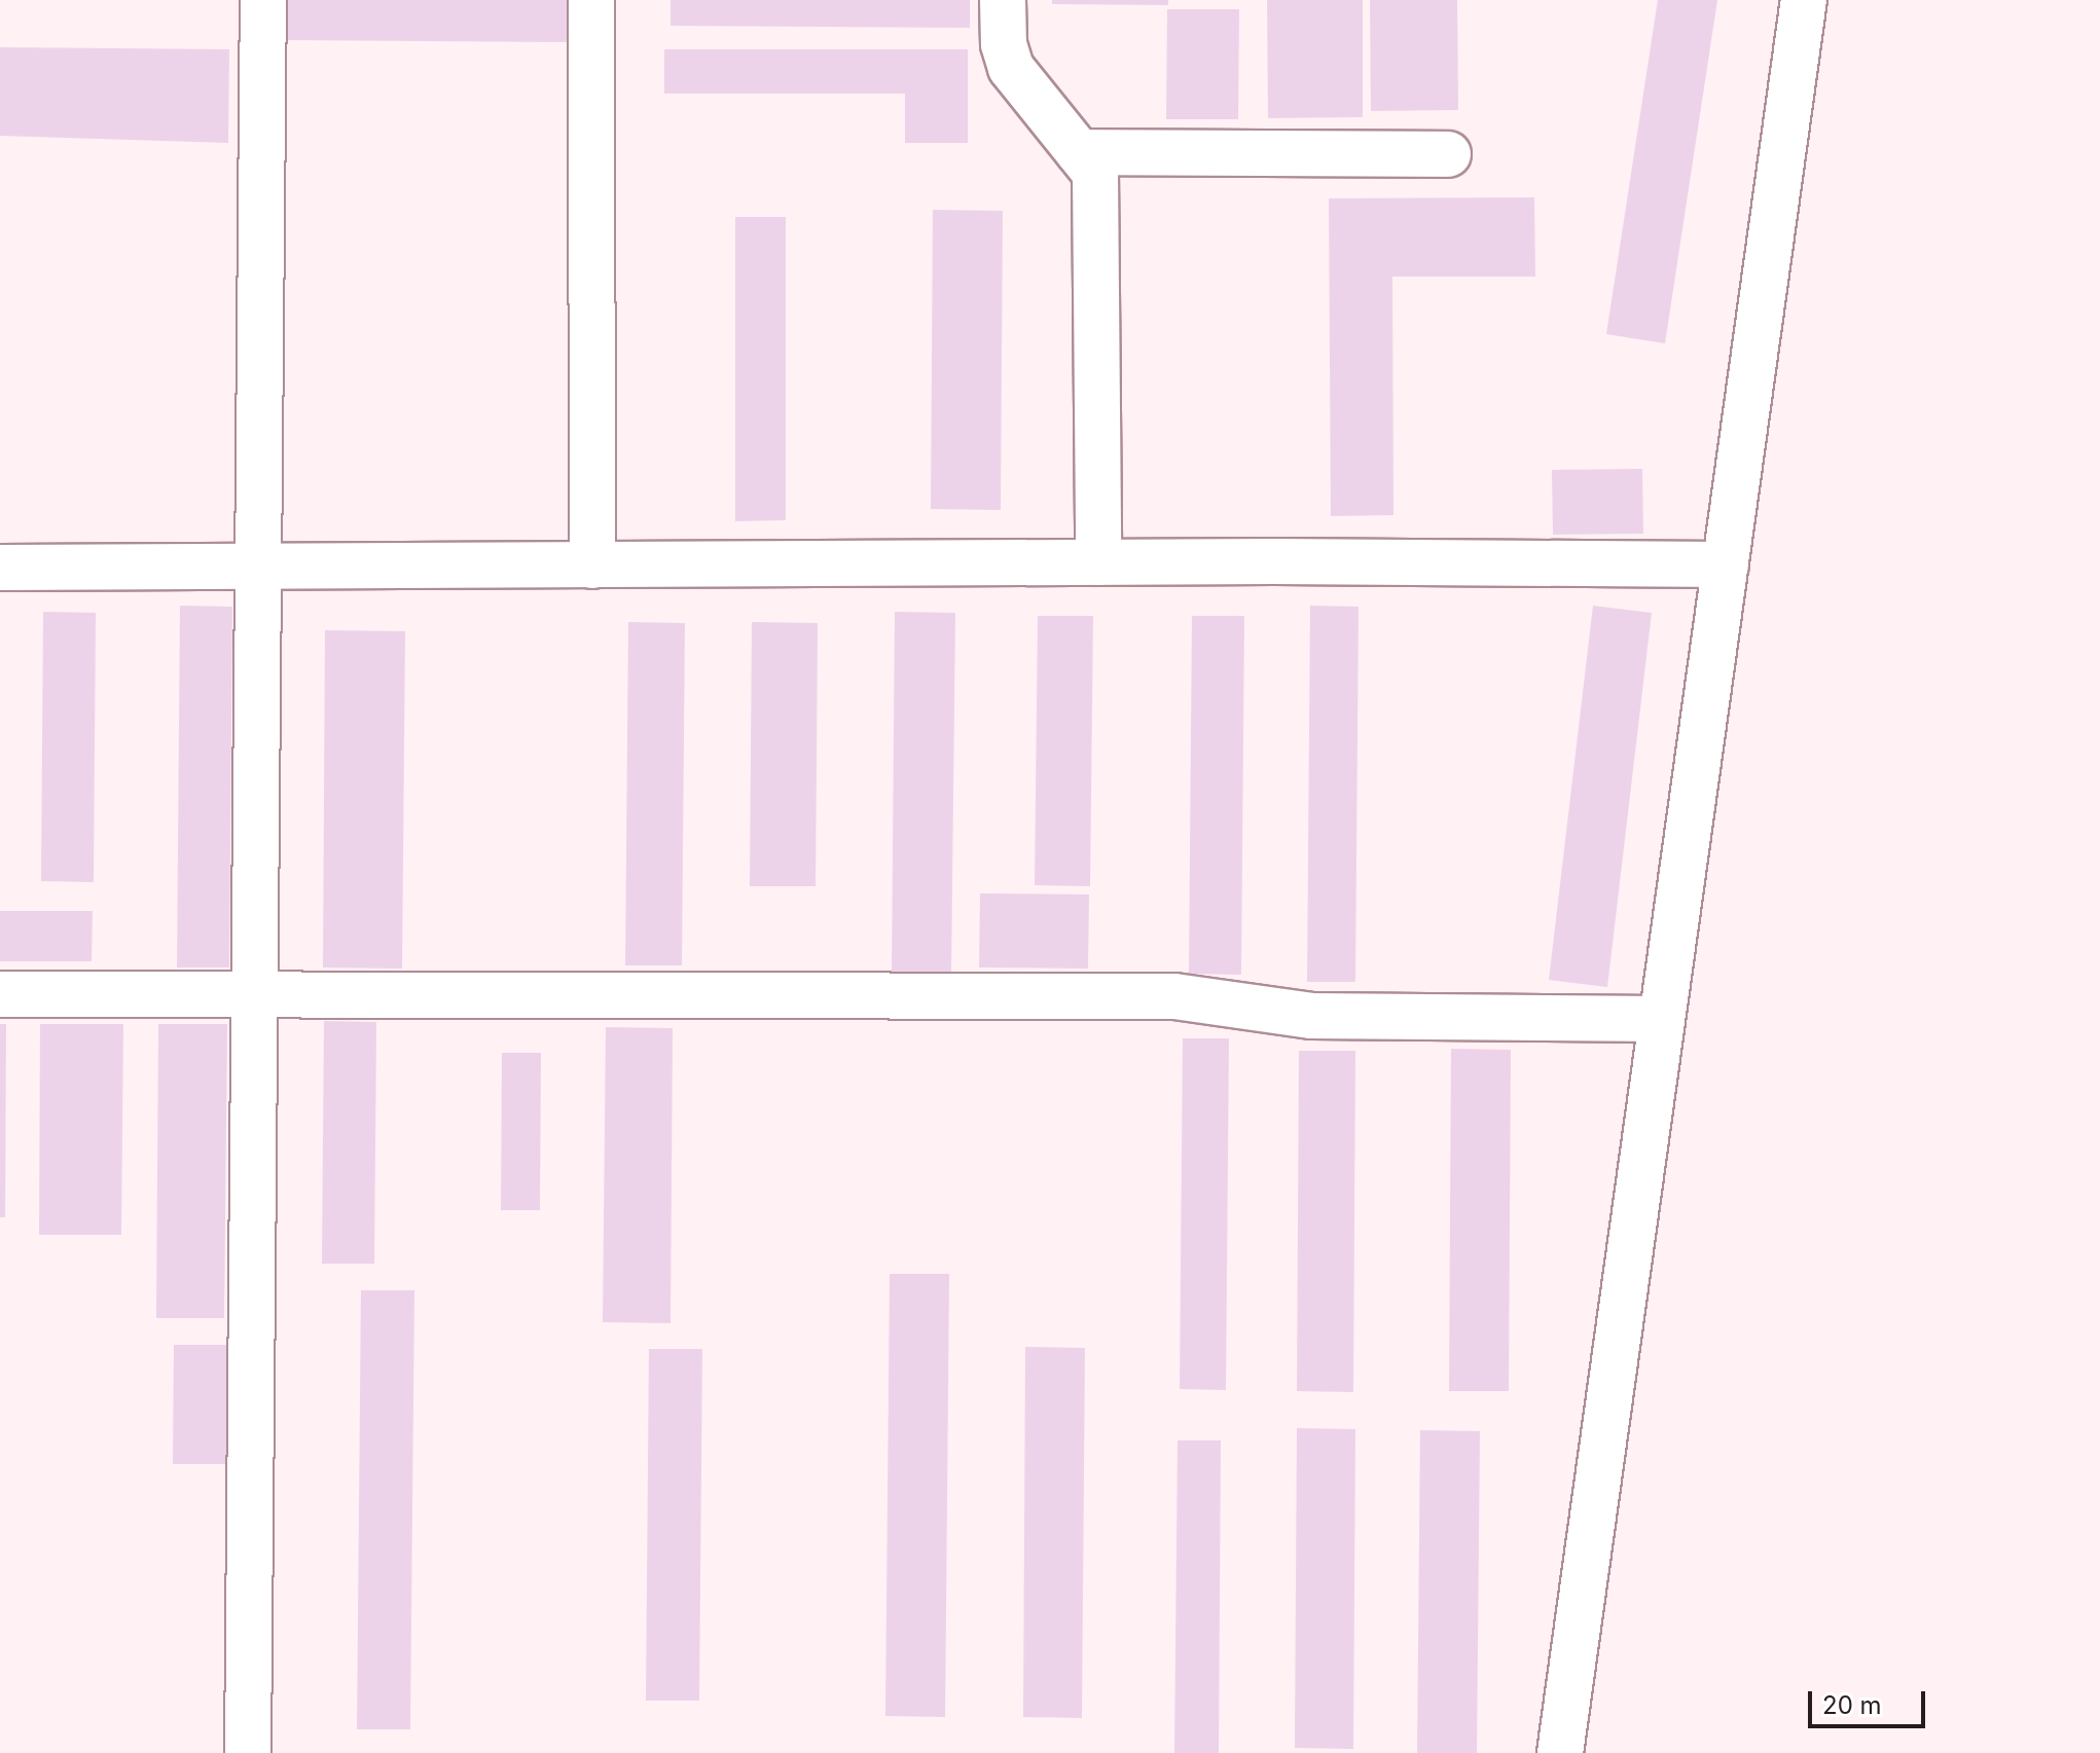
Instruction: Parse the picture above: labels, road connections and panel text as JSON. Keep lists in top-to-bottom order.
{
  "scale_bar": "20 m"
}
